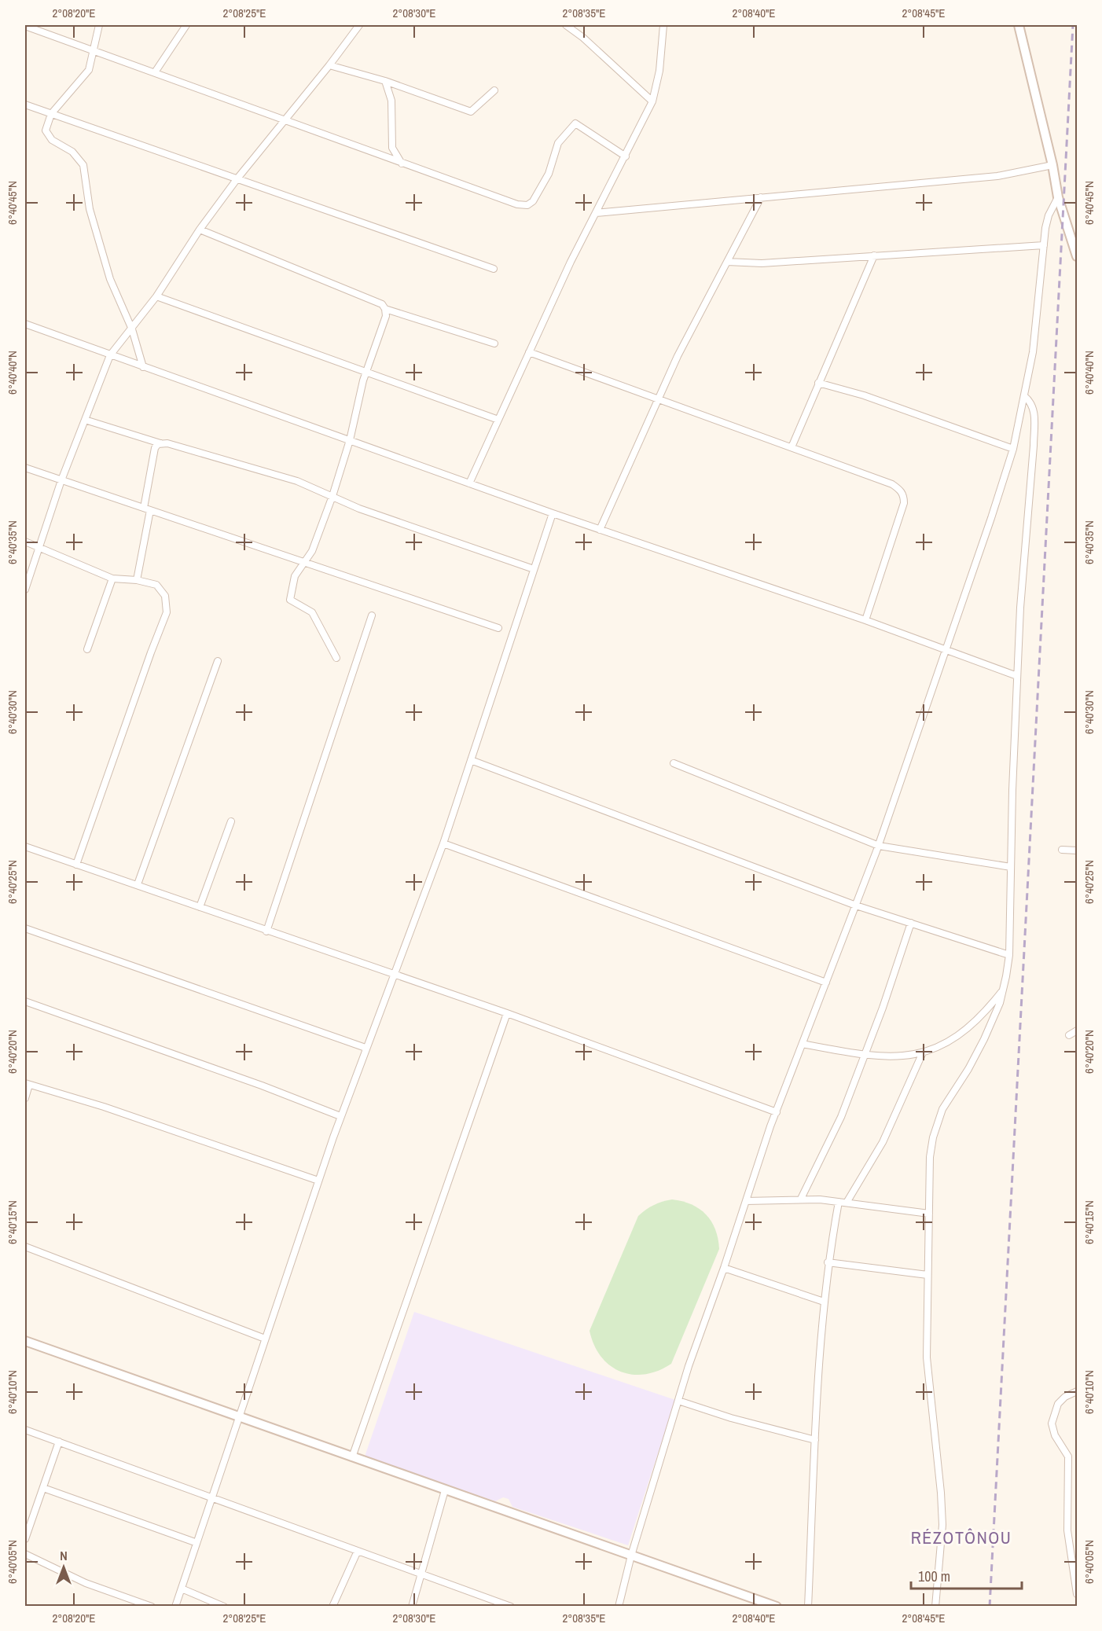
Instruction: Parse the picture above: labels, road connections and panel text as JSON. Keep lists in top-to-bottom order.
{
  "districts": ["RÉZOTÔNOU"],
  "scale_bar": "100 m",
  "north": "top",
  "coordinates": [
    "2°08'20\"E",
    "2°08'25\"E",
    "2°08'30\"E",
    "2°08'35\"E",
    "2°08'40\"E",
    "2°08'45\"E",
    "6°40'45\"N",
    "6°40'40\"N",
    "6°40'35\"N",
    "6°40'30\"N",
    "6°40'25\"N",
    "6°40'20\"N",
    "6°40'15\"N",
    "6°40'10\"N",
    "6°40'05\"N"
  ]
}
